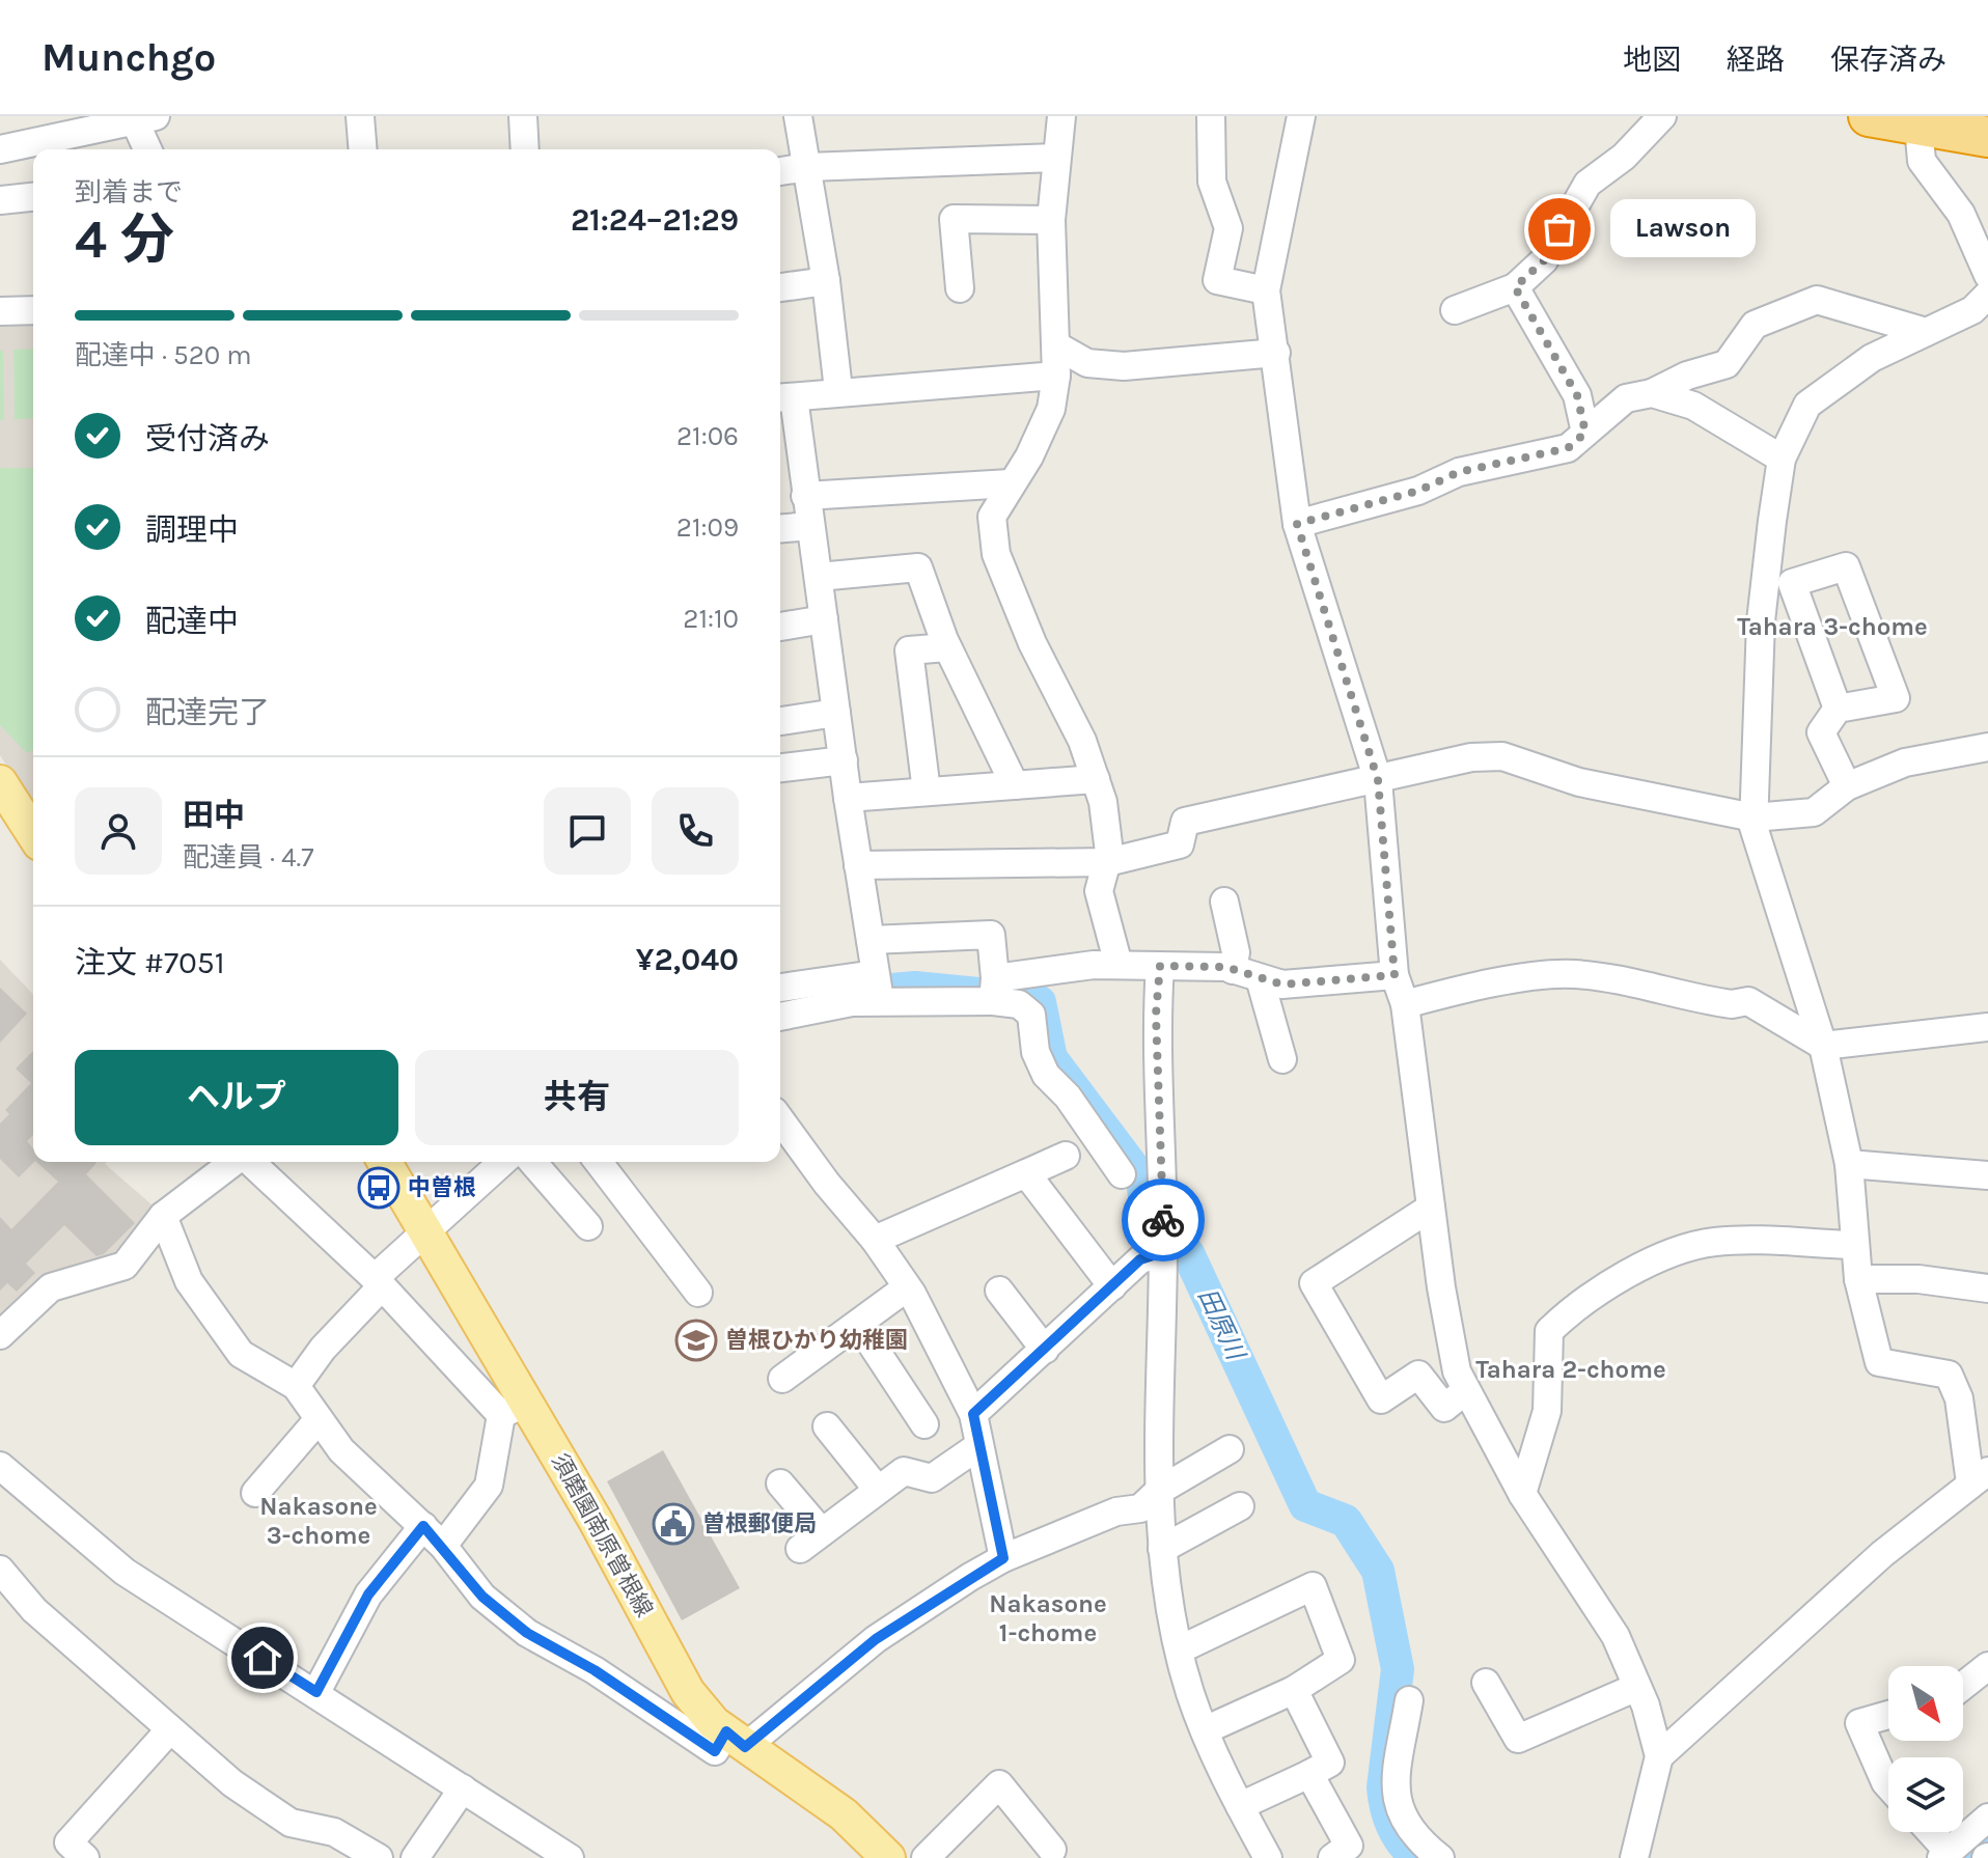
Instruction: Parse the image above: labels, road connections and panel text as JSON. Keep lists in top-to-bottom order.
{
  "streets": {
    "main road": ["須磨園南原曽根線"]
  },
  "districts": [
    "Tahara 3-chome",
    "Tahara 2-chome",
    "Nakasone 3-chome",
    "Nakasone 1-chome"
  ],
  "water": ["田原川"],
  "places": {
    "other": ["Lawson"],
    "bus stop": ["中曽根"],
    "school or university": ["曽根ひかり幼稚園"],
    "public building": ["曽根郵便局"]
  },
  "north": "bottom right",
  "page": {
    "header": "Munchgo",
    "nav": ["地図", "経路", "保存済み"],
    "heading": ["4 分", "到着まで", "21:24–21:29"],
    "panel": [
      "田中",
      "配達員 · 4.7",
      "注文 #7051",
      "¥2,040"
    ],
    "bubble": "Lawson",
    "bar": "配達中 · 520 m",
    "list": [
      ["受付済み", "21:06"],
      ["調理中", "21:09"],
      ["配達中", "21:10"],
      "配達完了"
    ],
    "buttons": ["ヘルプ", "共有"]
  }
}
